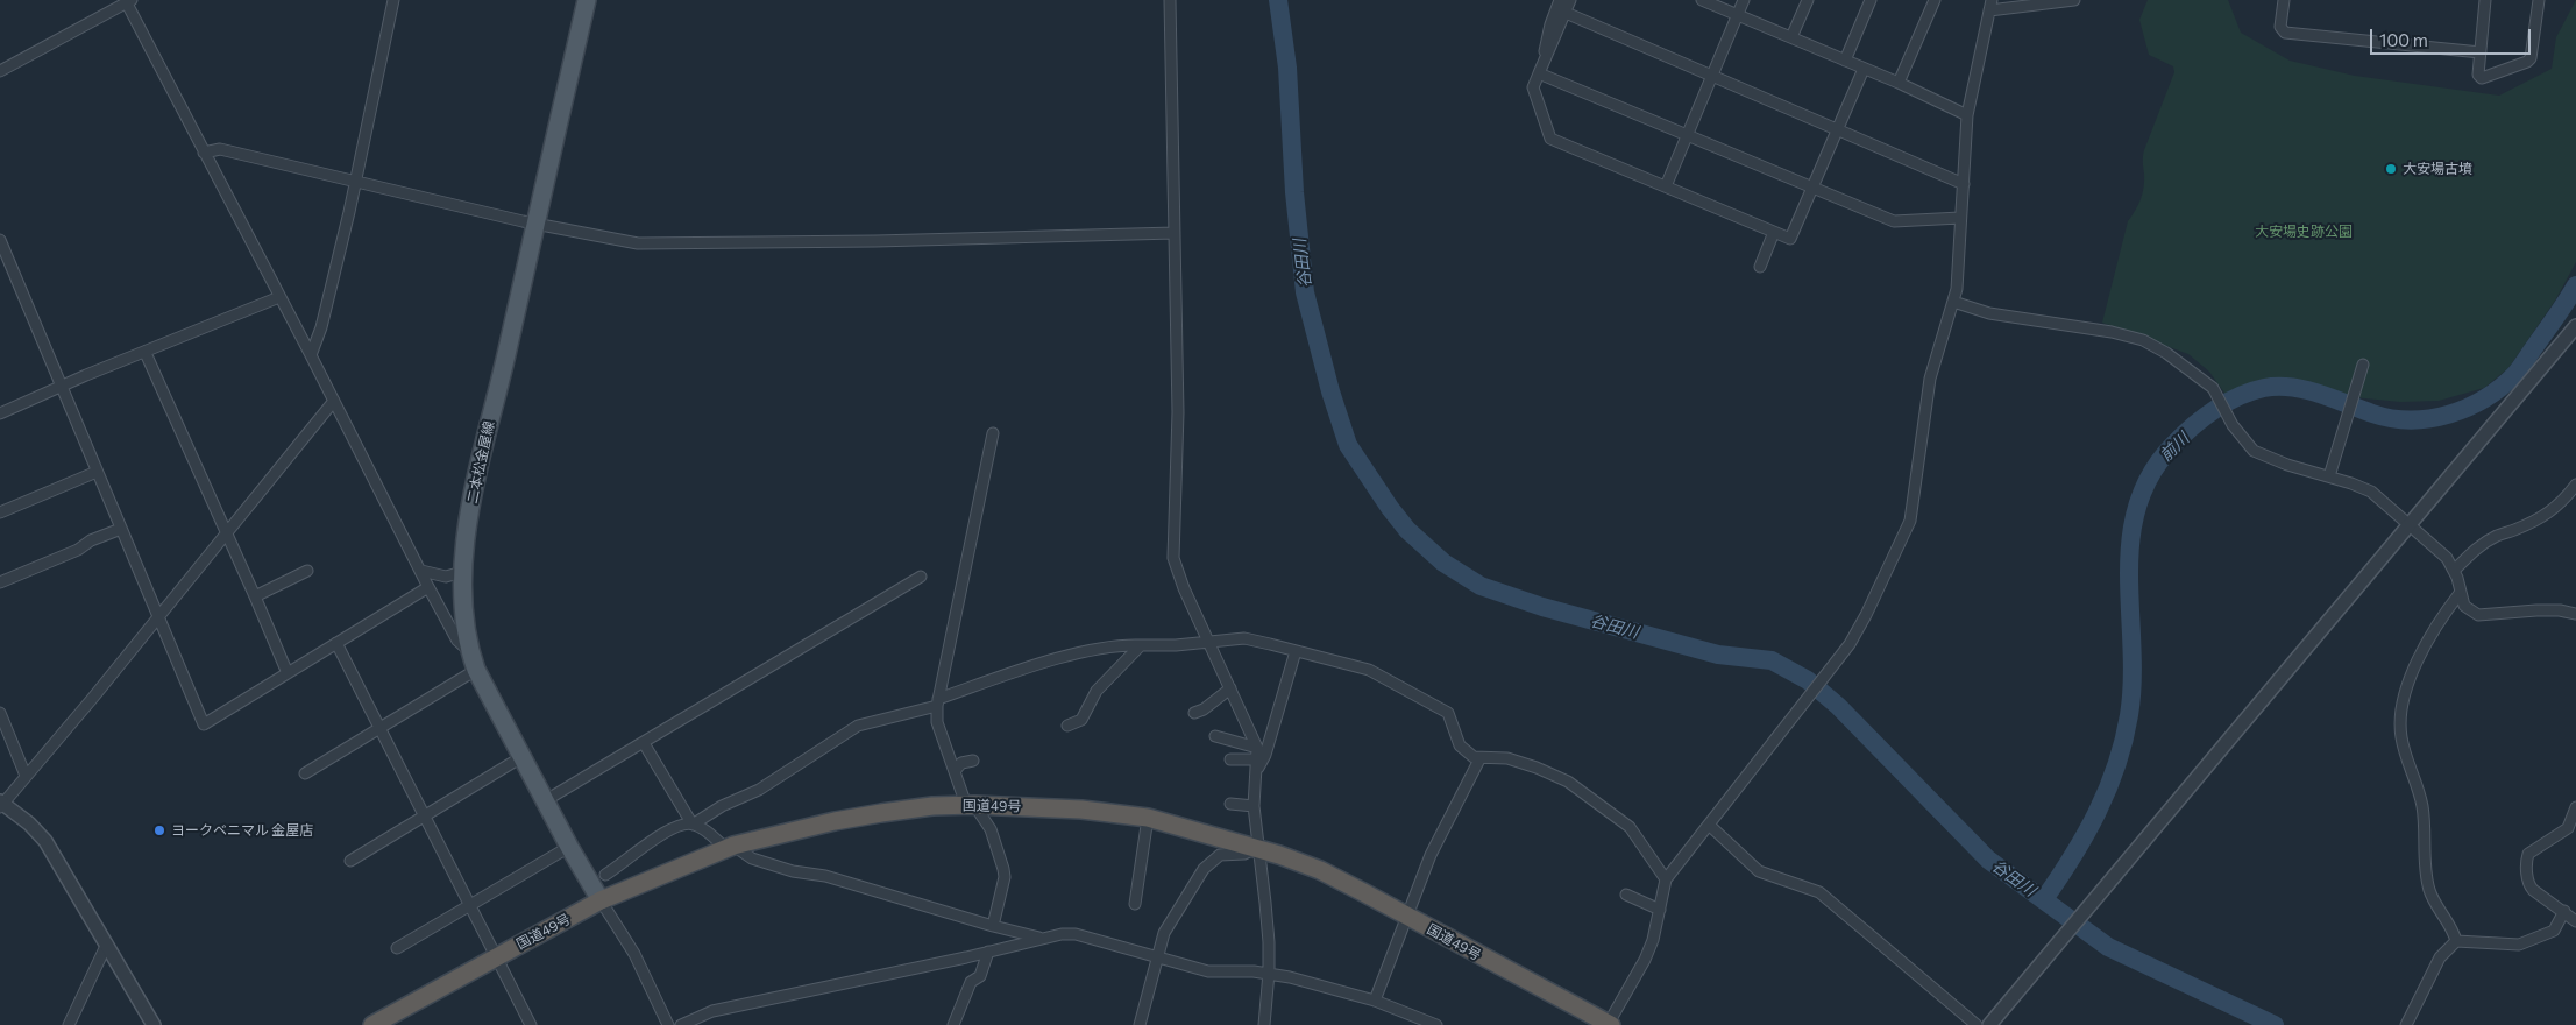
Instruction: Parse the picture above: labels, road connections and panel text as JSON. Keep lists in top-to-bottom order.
{
  "streets": {
    "highway": ["国道49号"],
    "main road": ["二本松金屋線"]
  },
  "crossings": [
    ["二本松金屋線", "国道49号"]
  ],
  "water": ["谷田川", "前川"],
  "parks": ["大安場史跡公園"],
  "places": ["大安場古墳", "ヨークベニマル 金屋店"],
  "scale_bar": "100 m"
}
